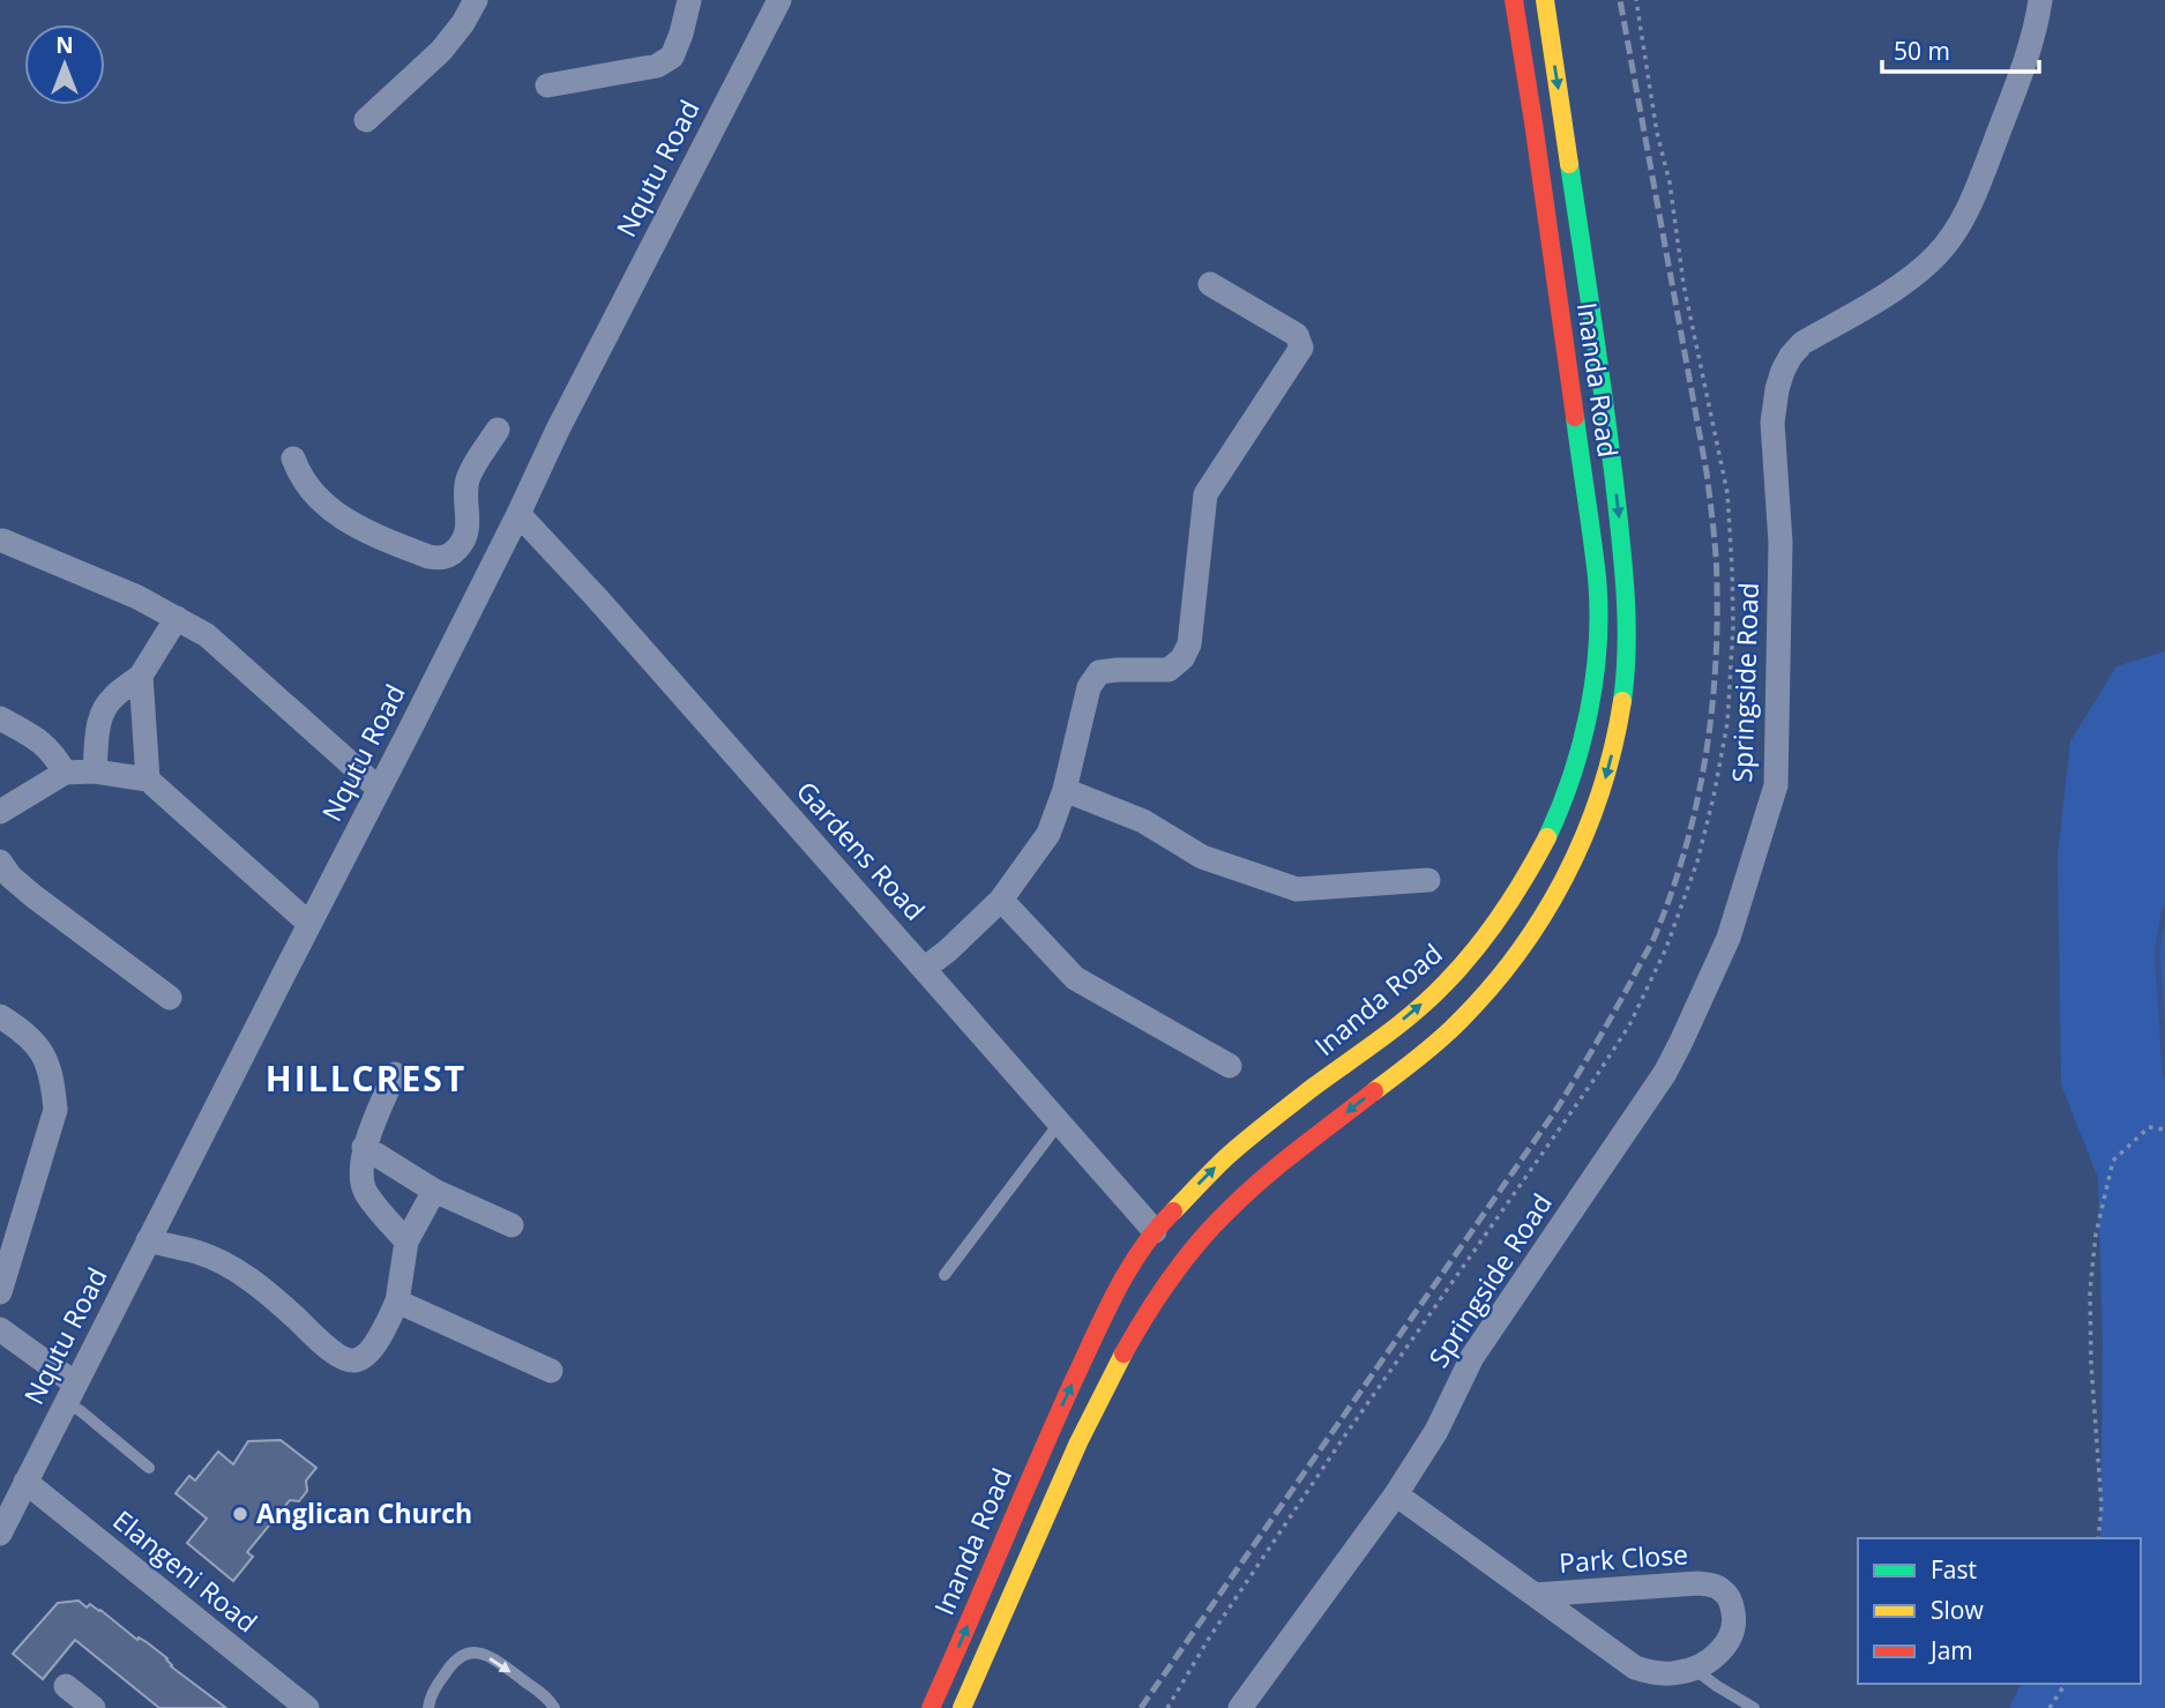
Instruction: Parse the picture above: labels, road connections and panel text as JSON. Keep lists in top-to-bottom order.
{
  "streets": {
    "main road": ["Inanda Road"],
    "street": [
      "Nqutu Road",
      "Springside Road",
      "Gardens Road",
      "Park Close",
      "Elangeni Road"
    ]
  },
  "crossings": [
    ["Nqutu Road", "Gardens Road"],
    ["Nqutu Road", "Elangeni Road"],
    ["Inanda Road", "Gardens Road"],
    ["Springside Road", "Park Close"]
  ],
  "districts": ["HILLCREST"],
  "places": ["Anglican Church"],
  "legend": ["Fast", "Slow", "Jam"],
  "scale_bar": "50 m",
  "north": "top"
}
